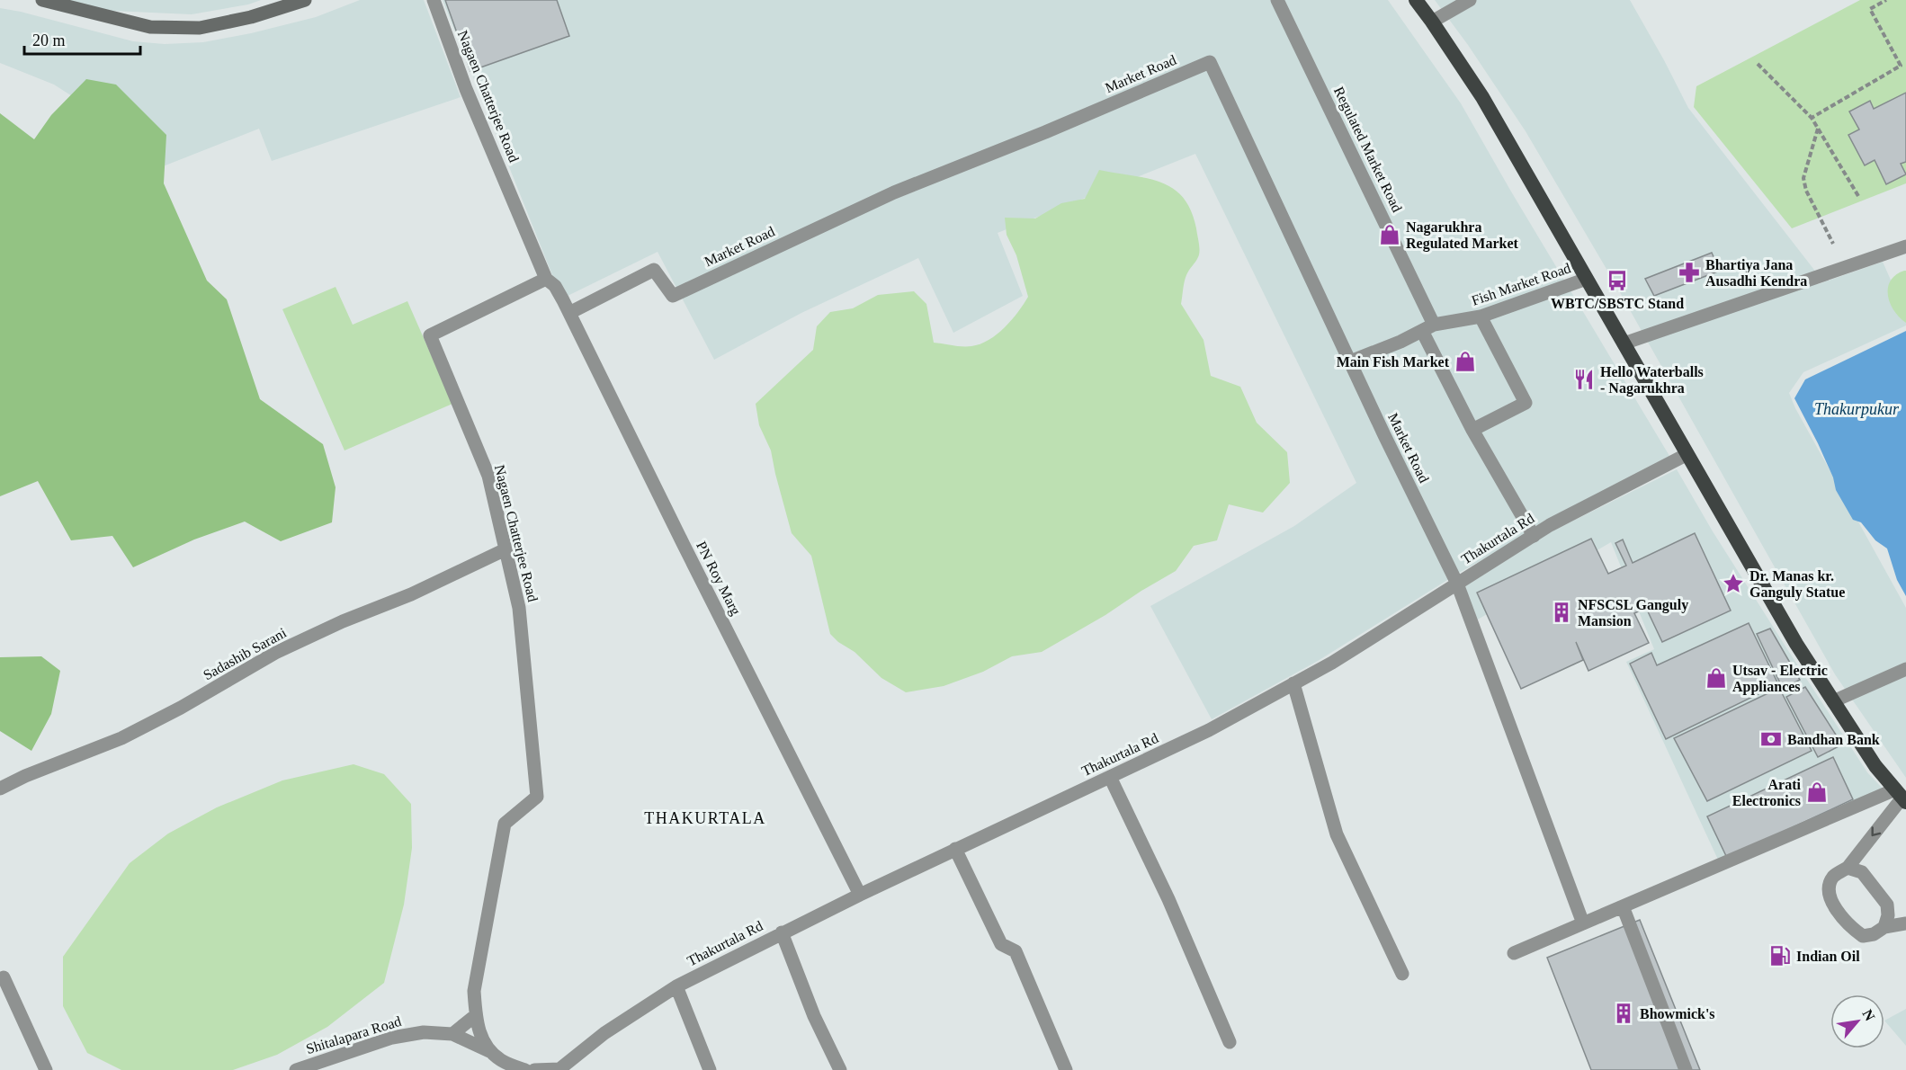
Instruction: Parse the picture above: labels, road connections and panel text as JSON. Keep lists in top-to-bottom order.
{
  "streets": {
    "street": [
      "Market Road",
      "Nagaen Chatterjee Road",
      "Regulated Market Road",
      "Fish Market Road",
      "Thakurtala Rd",
      "PN Roy Marg",
      "Sadashib Sarani",
      "Shitalapara Road"
    ]
  },
  "crossings": [
    ["Market Road", "Fish Market Road"],
    ["Market Road", "Thakurtala Rd"],
    ["Market Road", "PN Roy Marg"],
    ["Nagaen Chatterjee Road", "PN Roy Marg"],
    ["Nagaen Chatterjee Road", "Sadashib Sarani"],
    ["Regulated Market Road", "Fish Market Road"],
    ["Regulated Market Road", "Thakurtala Rd"],
    ["Thakurtala Rd", "PN Roy Marg"]
  ],
  "districts": ["THAKURTALA"],
  "water": ["Thakurpukur"],
  "places": {
    "shop": [
      "Nagarukhra Regulated Market",
      "Main Fish Market",
      "Utsav - Electric Appliances",
      "Arati Electronics"
    ],
    "pharmacy": ["Bhartiya Jana Ausadhi Kendra"],
    "bus stop": ["WBTC/SBSTC Stand"],
    "restaurant": ["Hello Waterballs - Nagarukhra"],
    "place": ["Dr. Manas kr. Ganguly Statue"],
    "building": ["NFSCSL Ganguly Mansion", "Bhowmick's"],
    "bank": ["Bandhan Bank"],
    "fuel station": ["Indian Oil"]
  },
  "scale_bar": "20 m",
  "north": "top right"
}
